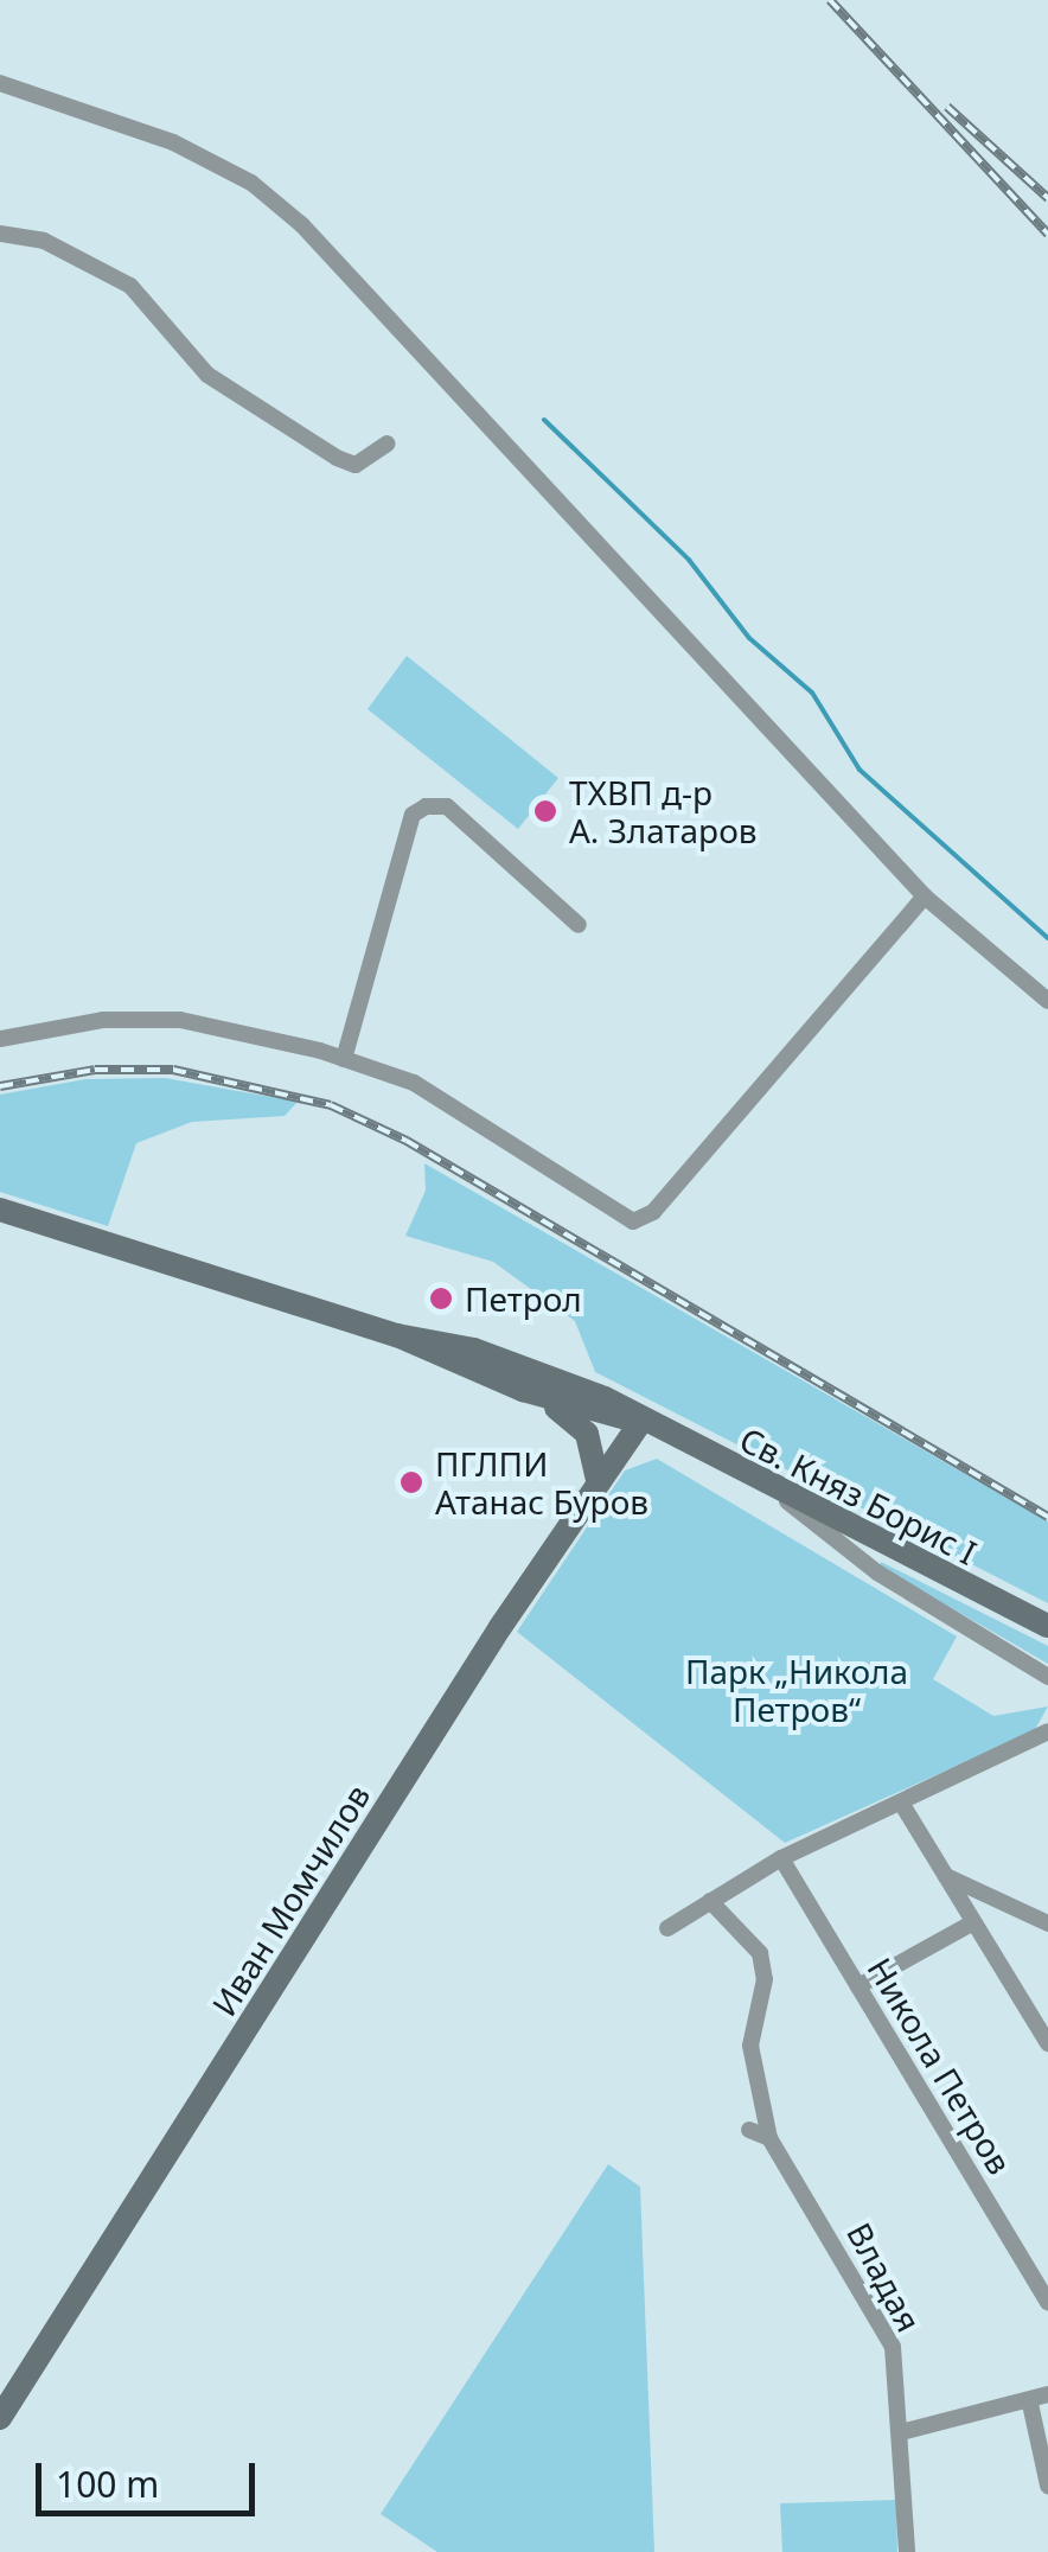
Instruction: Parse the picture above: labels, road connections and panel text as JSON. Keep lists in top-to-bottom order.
{
  "streets": {
    "street": [
      "Св. Княз Борис I",
      "Иван Момчилов",
      "Никола Петров",
      "Владая"
    ]
  },
  "crossings": [
    ["Св. Княз Борис I", "Иван Момчилов"]
  ],
  "parks": ["Парк „Никола Петров“"],
  "places": ["ТХВП д-р А. Златаров", "Петрол", "ПГЛПИ Атанас Буров"],
  "scale_bar": "100 m"
}
